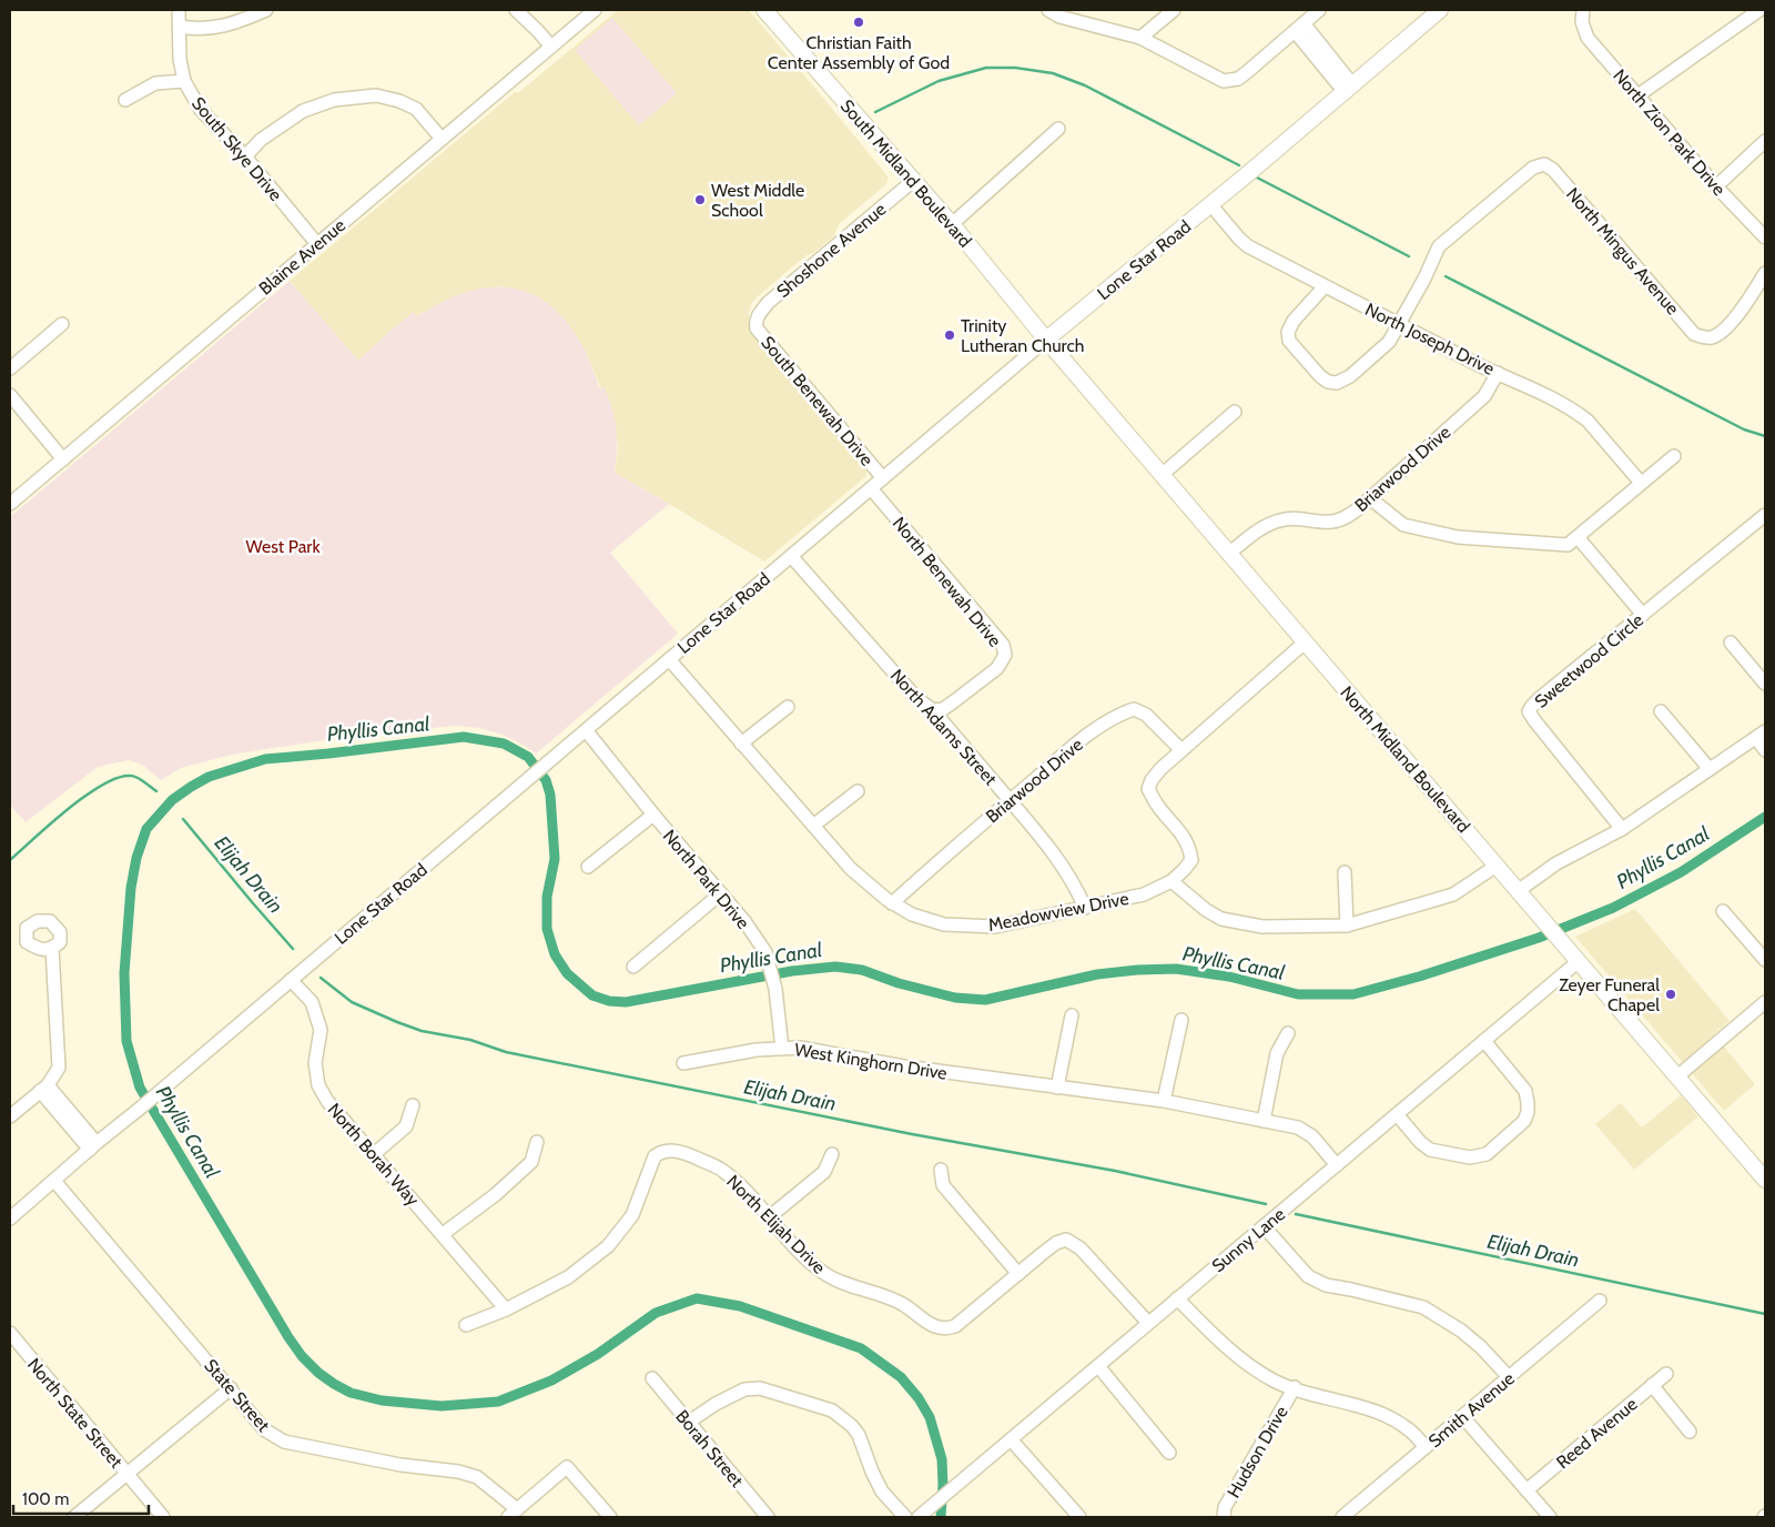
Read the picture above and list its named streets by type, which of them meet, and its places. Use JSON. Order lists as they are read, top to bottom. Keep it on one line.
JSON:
{"streets":{"main road":["South Midland Boulevard","Lone Star Road","North Midland Boulevard"],"street":["North Zion Park Drive","South Skye Drive","Shoshone Avenue","North Mingus Avenue","Blaine Avenue","North Joseph Drive","South Benewah Drive","Briarwood Drive","North Benewah Drive","Sweetwood Circle","North Adams Street","North Park Drive","Meadowview Drive","West Kinghorn Drive","North Borah Way","North Elijah Drive","Sunny Lane","State Street","Smith Avenue","North State Street","Reed Avenue","Borah Street","Hudson Drive"]},"crossings":[["South Skye Drive","Blaine Avenue"],["South Midland Boulevard","Shoshone Avenue"],["South Midland Boulevard","Lone Star Road"],["South Midland Boulevard","North Midland Boulevard"],["Shoshone Avenue","South Benewah Drive"],["North Mingus Avenue","North Joseph Drive"],["Lone Star Road","North Joseph Drive"],["Lone Star Road","South Benewah Drive"],["Lone Star Road","North Benewah Drive"],["Lone Star Road","North Adams Street"],["Lone Star Road","North Midland Boulevard"],["Lone Star Road","North Park Drive"],["Lone Star Road","Meadowview Drive"],["Lone Star Road","North Borah Way"],["Lone Star Road","State Street"],["North Joseph Drive","Briarwood Drive"],["Briarwood Drive","North Adams Street"],["Briarwood Drive","North Midland Boulevard"],["Briarwood Drive","Meadowview Drive"],["North Benewah Drive","North Adams Street"],["North Adams Street","Meadowview Drive"],["North Midland Boulevard","Sunny Lane"],["North Park Drive","West Kinghorn Drive"],["West Kinghorn Drive","Sunny Lane"],["North Borah Way","North Elijah Drive"],["North Elijah Drive","Sunny Lane"]],"water":["Phyllis Canal","Elijah Drain"],"parks":["West Park"],"places":["Christian Faith Center Assembly of God","West Middle School","Trinity Lutheran Church","Zeyer Funeral Chapel"],"scale_bar":"100 m"}
